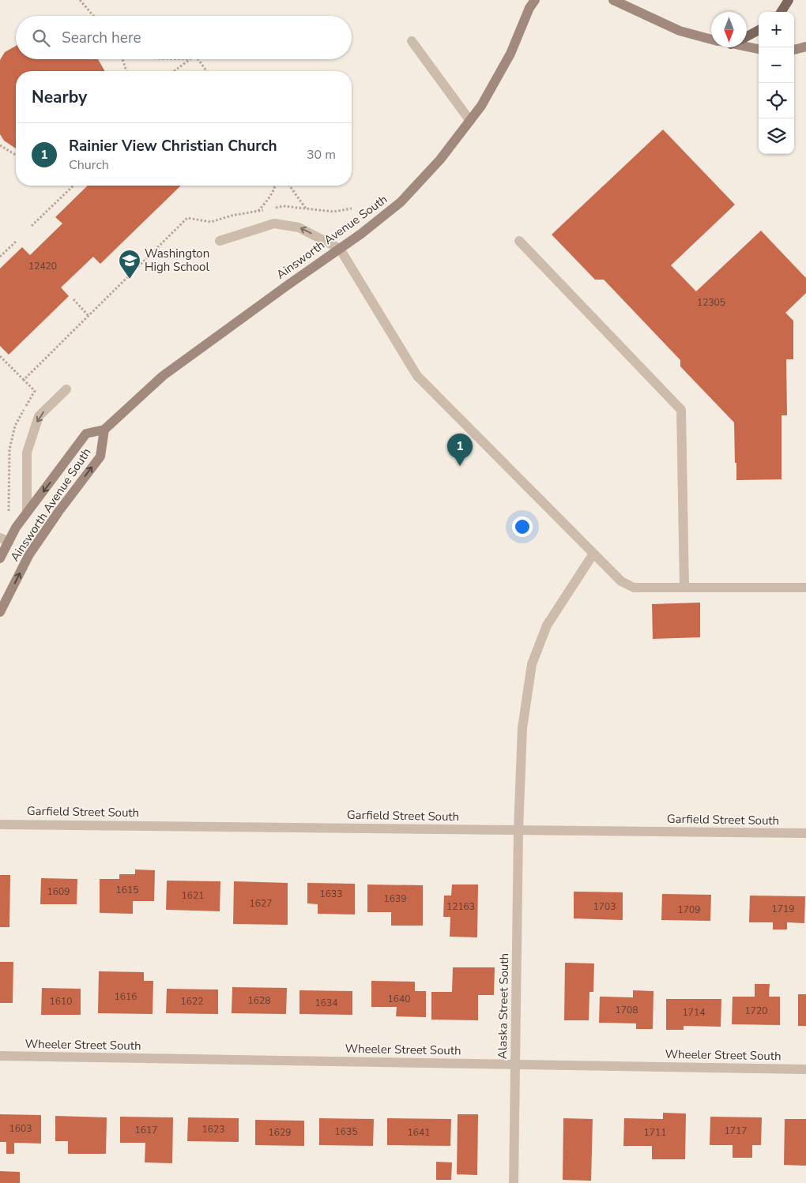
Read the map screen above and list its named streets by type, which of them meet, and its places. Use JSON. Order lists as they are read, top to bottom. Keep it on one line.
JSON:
{"streets":{"street":["Ainsworth Avenue South","Garfield Street South","Alaska Street South","Wheeler Street South"]},"crossings":[["Garfield Street South","Alaska Street South"],["Alaska Street South","Wheeler Street South"]],"places":{"school or university":["Washington High School"]},"house_numbers":["12420","12305","1615","1609","1633","1621","1639","1627","12163","1703","1719","1709","1616","1640","1628","1610","1622","1634","1708","1720","1714","1603","1623","1617","1717","1635","1629","1641","1711"],"north":"bottom","page":{"map_buttons":["+","−"],"search":"Search here","heading":"Nearby","list":[{"mark":"1","name":"Rainier View Christian Church","note":"Church","value":"30 m"}],"pins":"1"}}
